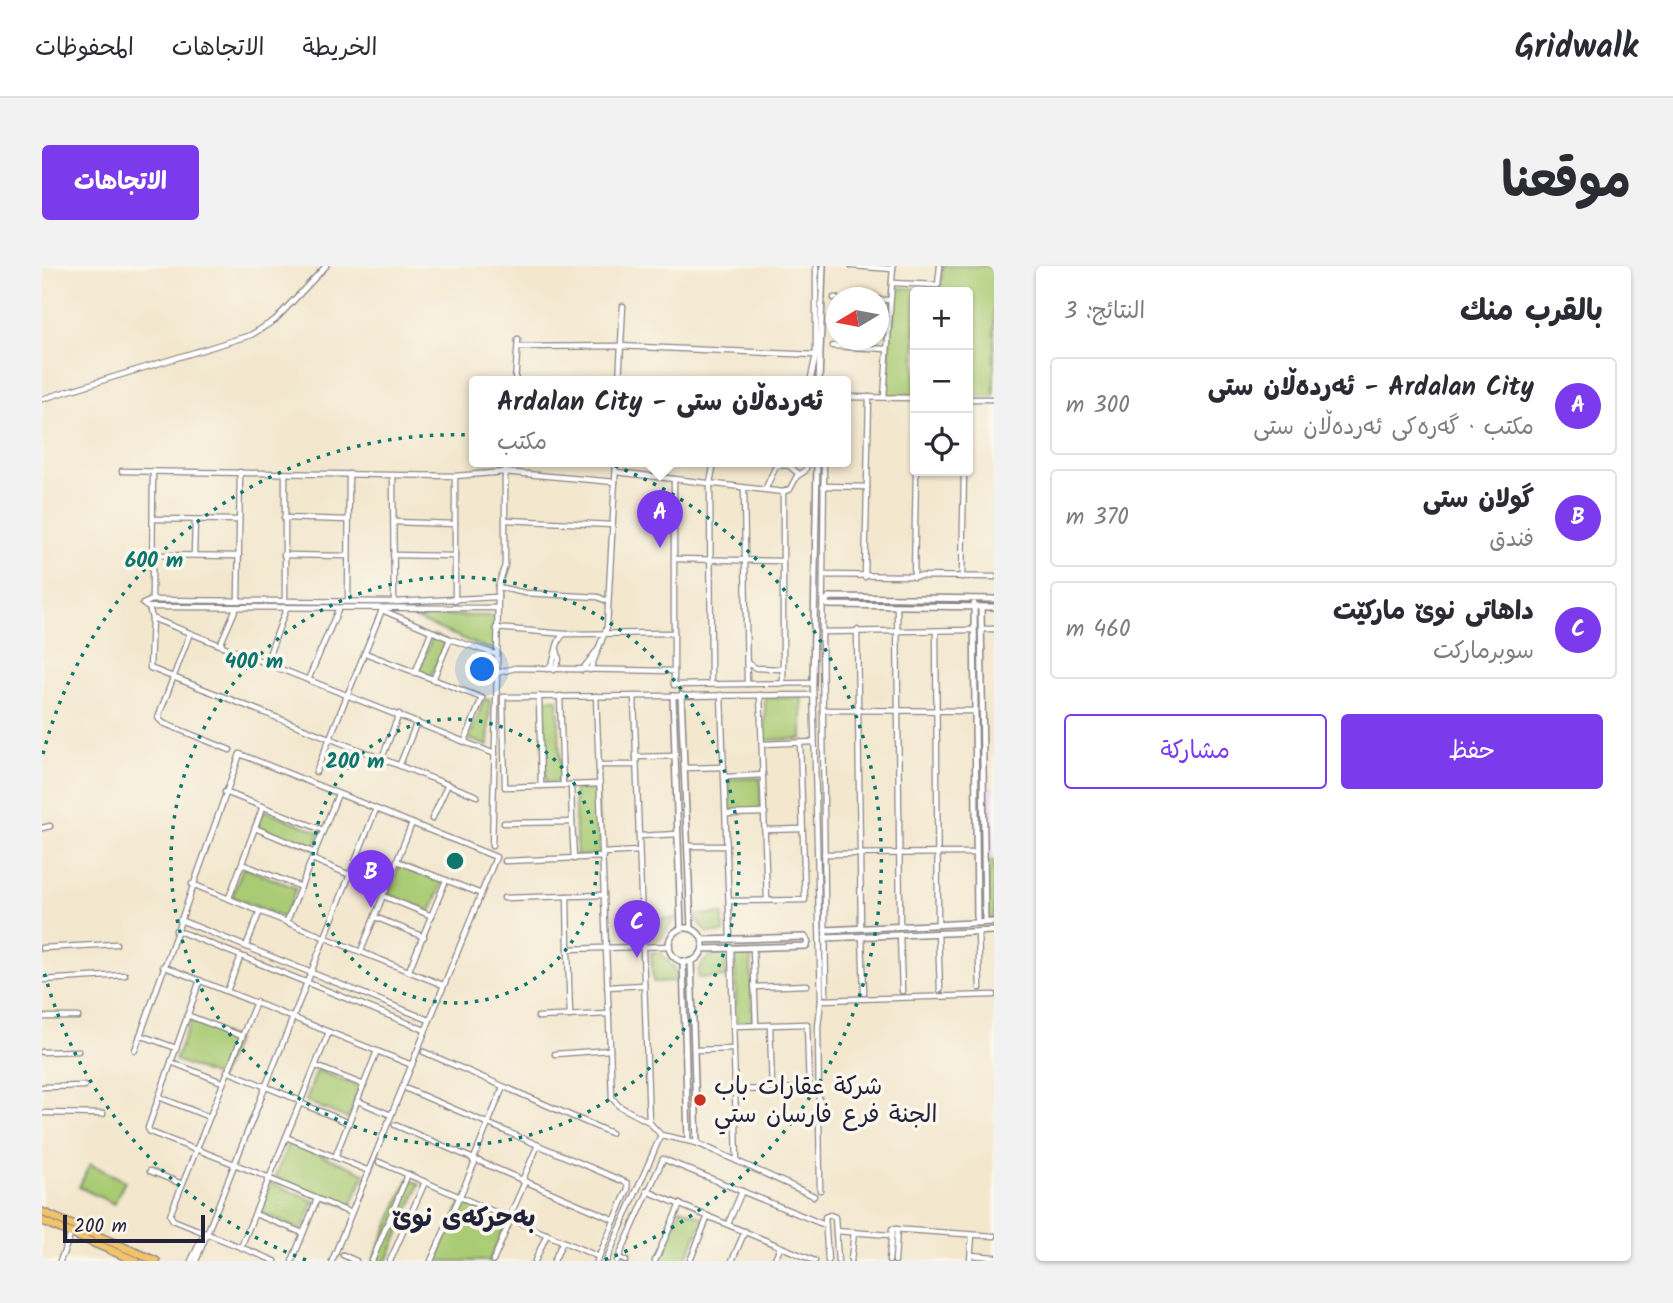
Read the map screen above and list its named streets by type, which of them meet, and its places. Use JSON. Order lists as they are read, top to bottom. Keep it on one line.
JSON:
{"districts":["بەحرکەی نوێ"],"places":["شرکة عقارات باب الجنة فرع فارسان ستي"],"scale_bar":"200 m","north":"left","page":{"header":"Gridwalk","nav":["الخريطة","الاتجاهات","المحفوظات"],"title":"موقعنا","buttons":["الاتجاهات",["حفظ","مشاركة"]],"heading":["بالقرب منك","النتائج: 3"],"map_buttons":["+","−"],"list":[{"mark":"A","name":"Ardalan City - ئەردەڵان ستی","note":"مكتب · گەرەکی ئەردەڵان ستی","value":"300 m"},{"mark":"B","name":"گولان ستی","note":"فندق","value":"370 m"},{"mark":"C","name":"داهاتی نوێ مارکێت","note":"سوبرماركت","value":"460 m"}],"popup":["Ardalan City - ئەردەڵان ستی","مكتب"],"pins":["A","B","C"],"scale":"200 m"},"rings":["600 m","400 m","200 m"]}
